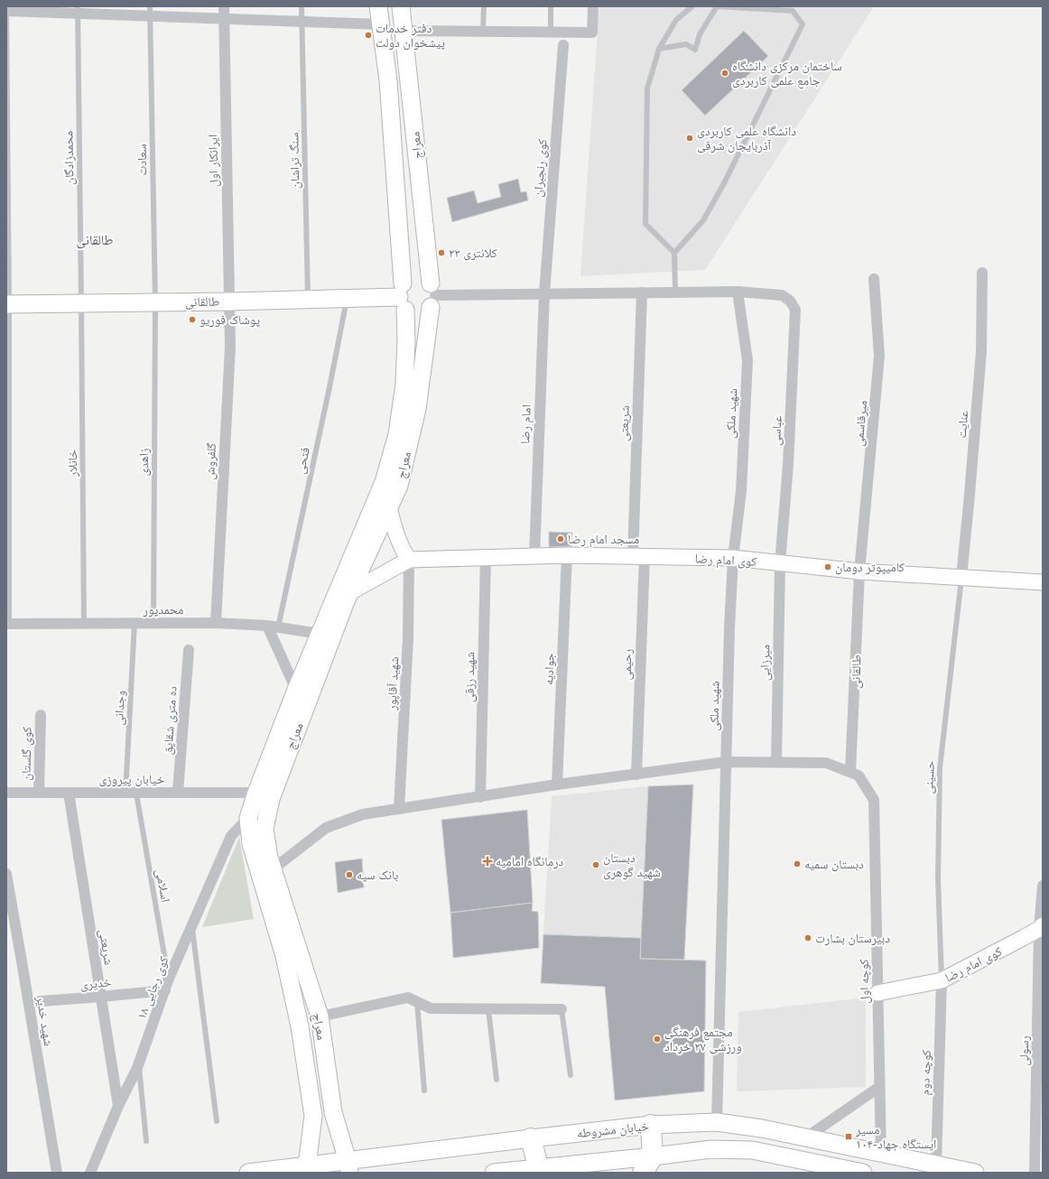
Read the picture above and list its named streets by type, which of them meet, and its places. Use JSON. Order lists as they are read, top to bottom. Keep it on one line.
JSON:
{"streets":{"main road":["معراج","طالقانی","خیابان مشروطه"],"street":["ایرانکار اول","کوی رنجبران","شهید ملکی","شریعتی","میرقاسمی","امام رضا","عنایت","عباسی","گلفروش","کوی امام رضا","محمدپور","میرزایی","رحیمی","جوادیه","شهید رزقی","شهید آقاپور","ده متری شقایق","کوی گلستان","خیابان پیروزی","کوچه اول","خدیری","کوی رجایی ۱۸","شهید خدیر","رسولی","کوچه دوم"],"lane":["محمدزادگان","سعادت","سنگ تراشان","فتحی","زاهدی","خانلار","وجدانی","حسینی","اسلامی"]},"crossings":[["معراج","طالقانی"],["معراج","محمدپور"],["معراج","خیابان پیروزی"],["معراج","کوچه اول"],["معراج","کوی رجایی ۱۸"],["معراج","خیابان مشروطه"],["محمدزادگان","طالقانی"],["محمدزادگان","خانلار"],["سعادت","طالقانی"],["سعادت","زاهدی"],["ایرانکار اول","طالقانی"],["ایرانکار اول","گلفروش"],["سنگ تراشان","طالقانی"],["کوی رنجبران","امام رضا"],["طالقانی","میرقاسمی"],["طالقانی","فتحی"],["طالقانی","گلفروش"],["طالقانی","زاهدی"],["طالقانی","خانلار"],["طالقانی","کوی امام رضا"],["طالقانی","کوچه اول"],["شهید ملکی","عباسی"],["شهید ملکی","کوی امام رضا"],["شهید ملکی","کوچه اول"],["شهید ملکی","خیابان مشروطه"],["شریعتی","کوی امام رضا"],["شریعتی","رحیمی"],["شریعتی","خیابان پیروزی"],["شریعتی","خدیری"],["شریعتی","کوی رجایی ۱۸"],["میرقاسمی","کوی امام رضا"],["امام رضا","کوی امام رضا"],["عنایت","کوی امام رضا"],["عنایت","حسینی"],["عباسی","کوی امام رضا"],["عباسی","میرزایی"],["فتحی","محمدپور"],["گلفروش","محمدپور"],["زاهدی","محمدپور"],["خانلار","محمدپور"],["کوی امام رضا","میرزایی"],["کوی امام رضا","رحیمی"],["کوی امام رضا","جوادیه"],["کوی امام رضا","شهید رزقی"],["کوی امام رضا","شهید آقاپور"],["کوی امام رضا","حسینی"],["کوی امام رضا","کوچه اول"],["کوی امام رضا","رسولی"],["کوی امام رضا","کوچه دوم"],["محمدپور","وجدانی"],["میرزایی","کوچه اول"],["رحیمی","کوچه اول"],["جوادیه","کوچه اول"],["شهید رزقی","کوچه اول"],["شهید آقاپور","کوچه اول"],["وجدانی","خیابان پیروزی"],["وجدانی","اسلامی"],["ده متری شقایق","خیابان پیروزی"],["کوی گلستان","خیابان پیروزی"],["حسینی","کوچه دوم"],["خیابان پیروزی","اسلامی"],["اسلامی","خدیری"],["اسلامی","کوی رجایی ۱۸"],["کوچه اول","خیابان مشروطه"],["خدیری","کوی رجایی ۱۸"],["خدیری","شهید خدیر"],["کوچه دوم","خیابان مشروطه"]],"districts":["طالقانی"],"places":{"other":["دفتر خدمات پیشخوان دولت","ساختمان مرکزی دانشگاه جامع علمی کاربردی","دانشگاه علمی کاربردی آذربایجان شرقی","کلانتری ٢٢","پوشاک فوریو","مسجد امام رضا","کامیپوتر دومان","دبستان سمیه","دبستان شهید گوهری","بانک سپه","دبیرستان بشارت","مجتمع فرهنگی ورزشی ۲۷ خرداد"],"health":["درمانگاه امامیه"],"transit":["مسیر ۱۰۴-ایستگاه جهاد"]}}
